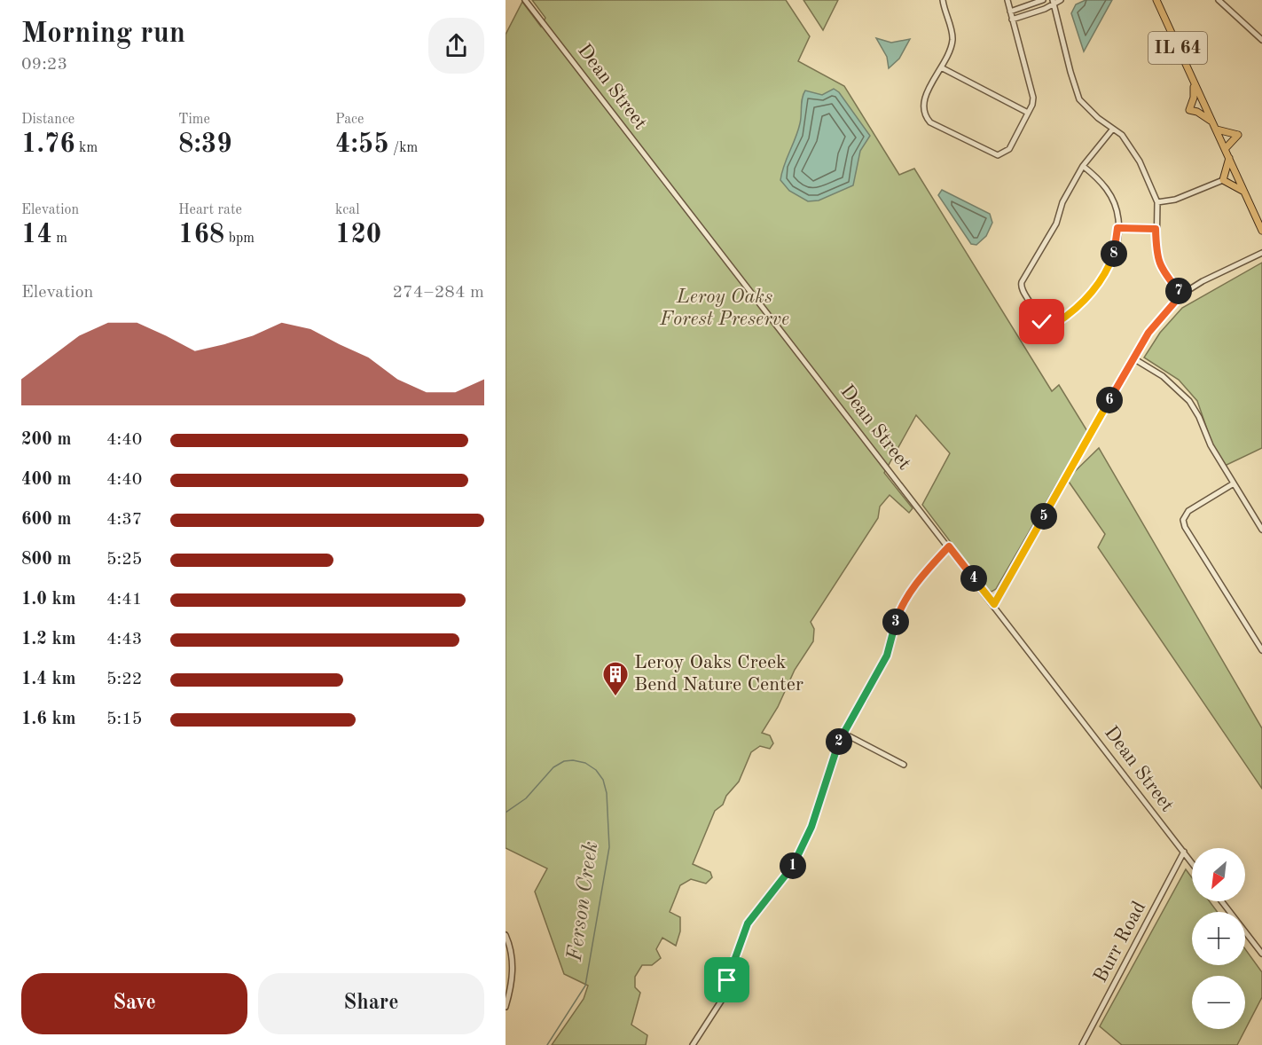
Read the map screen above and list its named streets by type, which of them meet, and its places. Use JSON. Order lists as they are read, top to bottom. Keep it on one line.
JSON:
{"streets":{"main road":["IL 64"],"street":["Dean Street","Burr Road"]},"crossings":[["Dean Street","Burr Road"]],"water":["Ferson Creek"],"parks":["Leroy Oaks Forest Preserve"],"places":{"building":["Leroy Oaks Creek Bend Nature Center"]},"north":"bottom left","page":{"heading":["Morning run","09:23"],"stats":[["Distance","1.76 km"],["Time","8:39"],["Pace","4:55 /km"],["Elevation","14 m"],["Heart rate","168 bpm"],["kcal","120"]],"pins":["8","7","6","5","4","3","2","1"],"chart":["Elevation","274–284 m"],"list":[{"name":"200 m","note":"4:40"},{"name":"400 m","note":"4:40"},{"name":"600 m","note":"4:37"},{"name":"800 m","note":"5:25"},{"name":"1.0 km","note":"4:41"},{"name":"1.2 km","note":"4:43"},{"name":"1.4 km","note":"5:22"},{"name":"1.6 km","note":"5:15"}],"map_buttons":["+","−"],"buttons":["Save","Share"]}}
